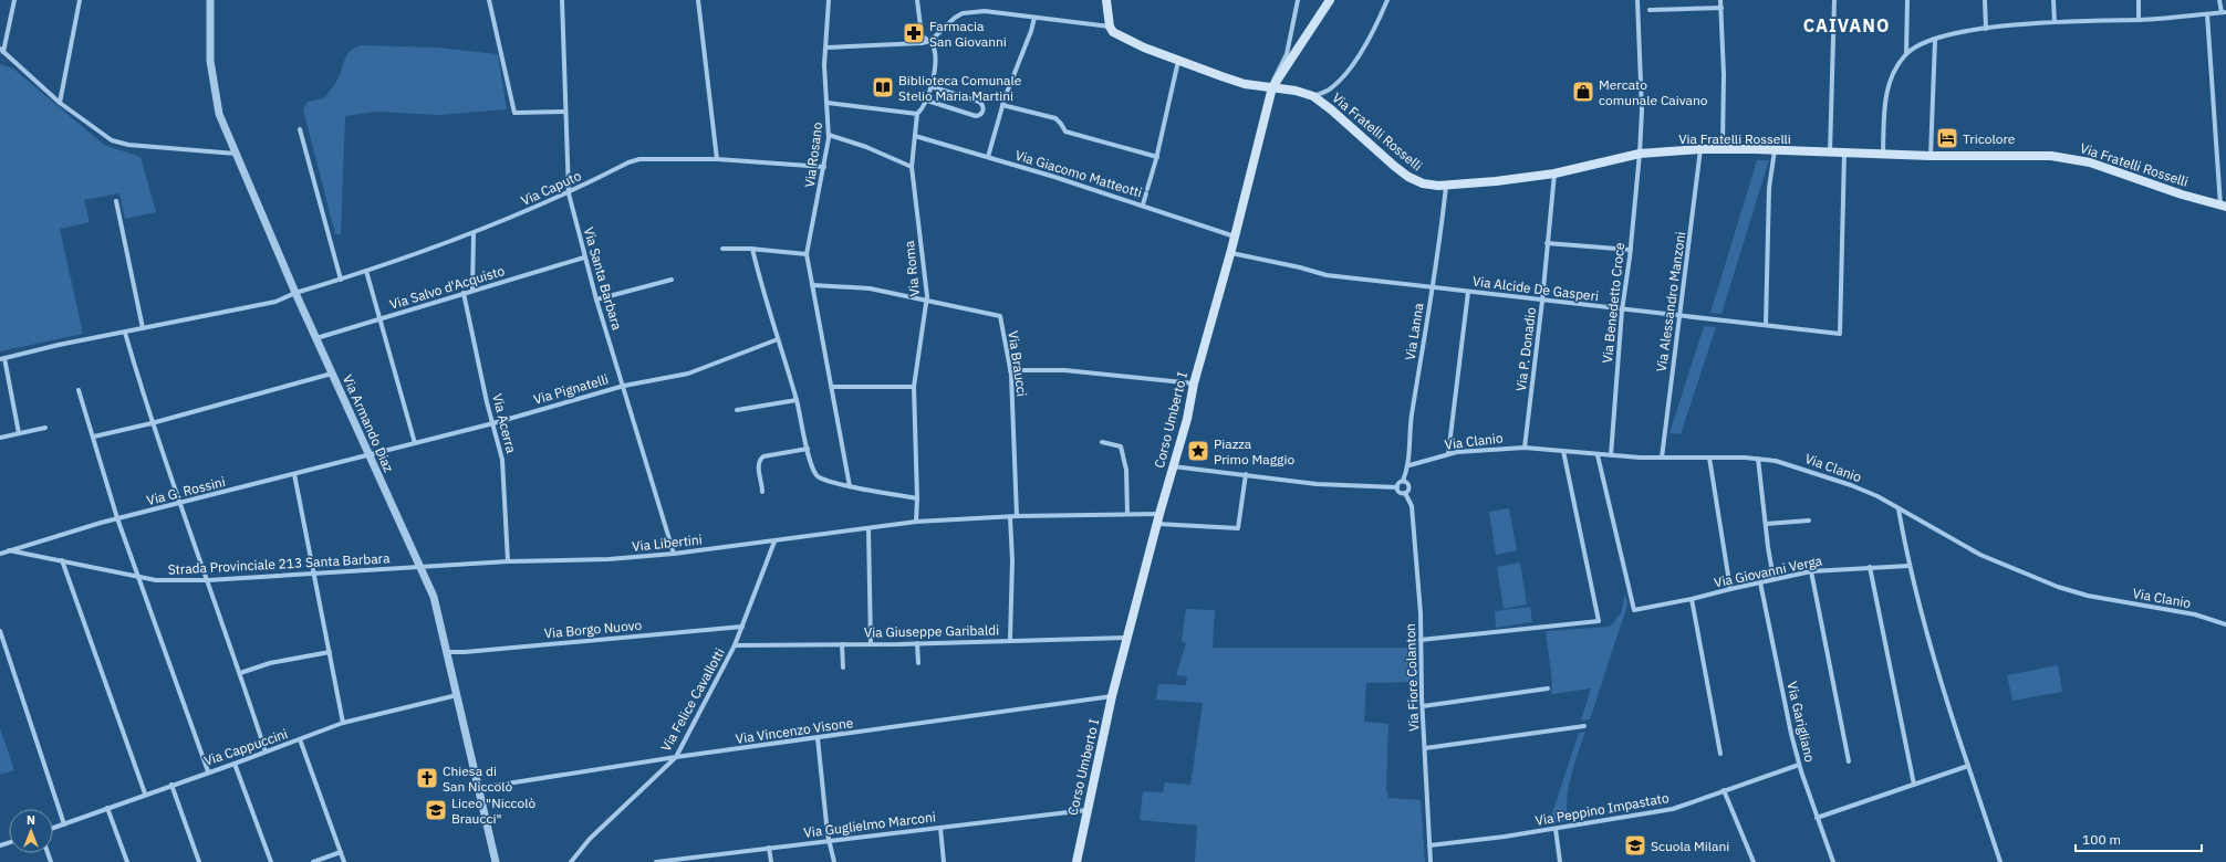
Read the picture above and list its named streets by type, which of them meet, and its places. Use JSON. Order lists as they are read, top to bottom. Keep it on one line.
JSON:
{"streets":{"main road":["Via Fratelli Rosselli","Corso Umberto I"],"street":["Via Rosano","Via Giacomo Matteotti","Via Caputo","Via Roma","Via Santa Barbara","Via Salvo d'Acquisto","Via Alcide De Gasperi","Via Alessandro Manzoni","Via Benedetto Croce","Via Lanna","Via P. Donadio","Via Braucci","Via Pignatelli","Via Armando Diaz","Via Acerra","Via Clanio","Via G. Rossini","Via Libertini","Strada Provinciale 213 Santa Barbara","Via Giovanni Verga","Via Borgo Nuovo","Via Giuseppe Garibaldi","Via Fiore Colanton","Via Felice Cavallotti","Via Garigliano","Via Vincenzo Visone","Via Cappuccini","Via Peppino Impastato","Via Guglielmo Marconi"]},"crossings":[["Via Fratelli Rosselli","Via Alcide De Gasperi"],["Via Fratelli Rosselli","Via Alessandro Manzoni"],["Via Fratelli Rosselli","Via Benedetto Croce"],["Via Fratelli Rosselli","Via Lanna"],["Via Fratelli Rosselli","Via P. Donadio"],["Via Fratelli Rosselli","Corso Umberto I"],["Via Rosano","Via Caputo"],["Via Giacomo Matteotti","Via Roma"],["Via Giacomo Matteotti","Corso Umberto I"],["Via Caputo","Via Santa Barbara"],["Via Caputo","Via Armando Diaz"],["Via Roma","Via Braucci"],["Via Roma","Via Libertini"],["Via Santa Barbara","Via Salvo d'Acquisto"],["Via Santa Barbara","Via Pignatelli"],["Via Santa Barbara","Via Libertini"],["Via Salvo d'Acquisto","Via Armando Diaz"],["Via Salvo d'Acquisto","Via Acerra"],["Via Alcide De Gasperi","Via Alessandro Manzoni"],["Via Alcide De Gasperi","Via Benedetto Croce"],["Via Alcide De Gasperi","Via Lanna"],["Via Alcide De Gasperi","Via P. Donadio"],["Via Alcide De Gasperi","Corso Umberto I"],["Via Alessandro Manzoni","Via Clanio"],["Via Benedetto Croce","Via Clanio"],["Via Lanna","Via Clanio"],["Via Lanna","Via Fiore Colanton"],["Via P. Donadio","Via Clanio"],["Via Braucci","Via Libertini"],["Via Pignatelli","Via Armando Diaz"],["Via Pignatelli","Via Acerra"],["Via Pignatelli","Via G. Rossini"],["Corso Umberto I","Via Libertini"],["Corso Umberto I","Via Giuseppe Garibaldi"],["Corso Umberto I","Via Vincenzo Visone"],["Corso Umberto I","Via Guglielmo Marconi"],["Via Armando Diaz","Via G. Rossini"],["Via Armando Diaz","Via Libertini"],["Via Armando Diaz","Strada Provinciale 213 Santa Barbara"],["Via Armando Diaz","Via Borgo Nuovo"],["Via Armando Diaz","Via Vincenzo Visone"],["Via Armando Diaz","Via Cappuccini"],["Via Acerra","Via Libertini"],["Via Clanio","Via Giovanni Verga"],["Via G. Rossini","Strada Provinciale 213 Santa Barbara"],["Via Libertini","Strada Provinciale 213 Santa Barbara"],["Via Libertini","Via Felice Cavallotti"],["Via Giovanni Verga","Via Garigliano"],["Via Borgo Nuovo","Via Felice Cavallotti"],["Via Giuseppe Garibaldi","Via Felice Cavallotti"],["Via Fiore Colanton","Via Peppino Impastato"],["Via Felice Cavallotti","Via Vincenzo Visone"],["Via Garigliano","Via Peppino Impastato"]],"districts":["CAIVANO"],"places":{"pharmacy":["Farmacia San Giovanni"],"library":["Biblioteca Comunale Stelio Maria Martini"],"shop":["Mercato comunale Caivano"],"hotel":["Tricolore"],"place":["Piazza Primo Maggio"],"church":["Chiesa di San Niccolò"],"school or university":["Liceo \"Niccolò Braucci\"","Scuola Milani"]},"scale_bar":"100 m","north":"top"}
